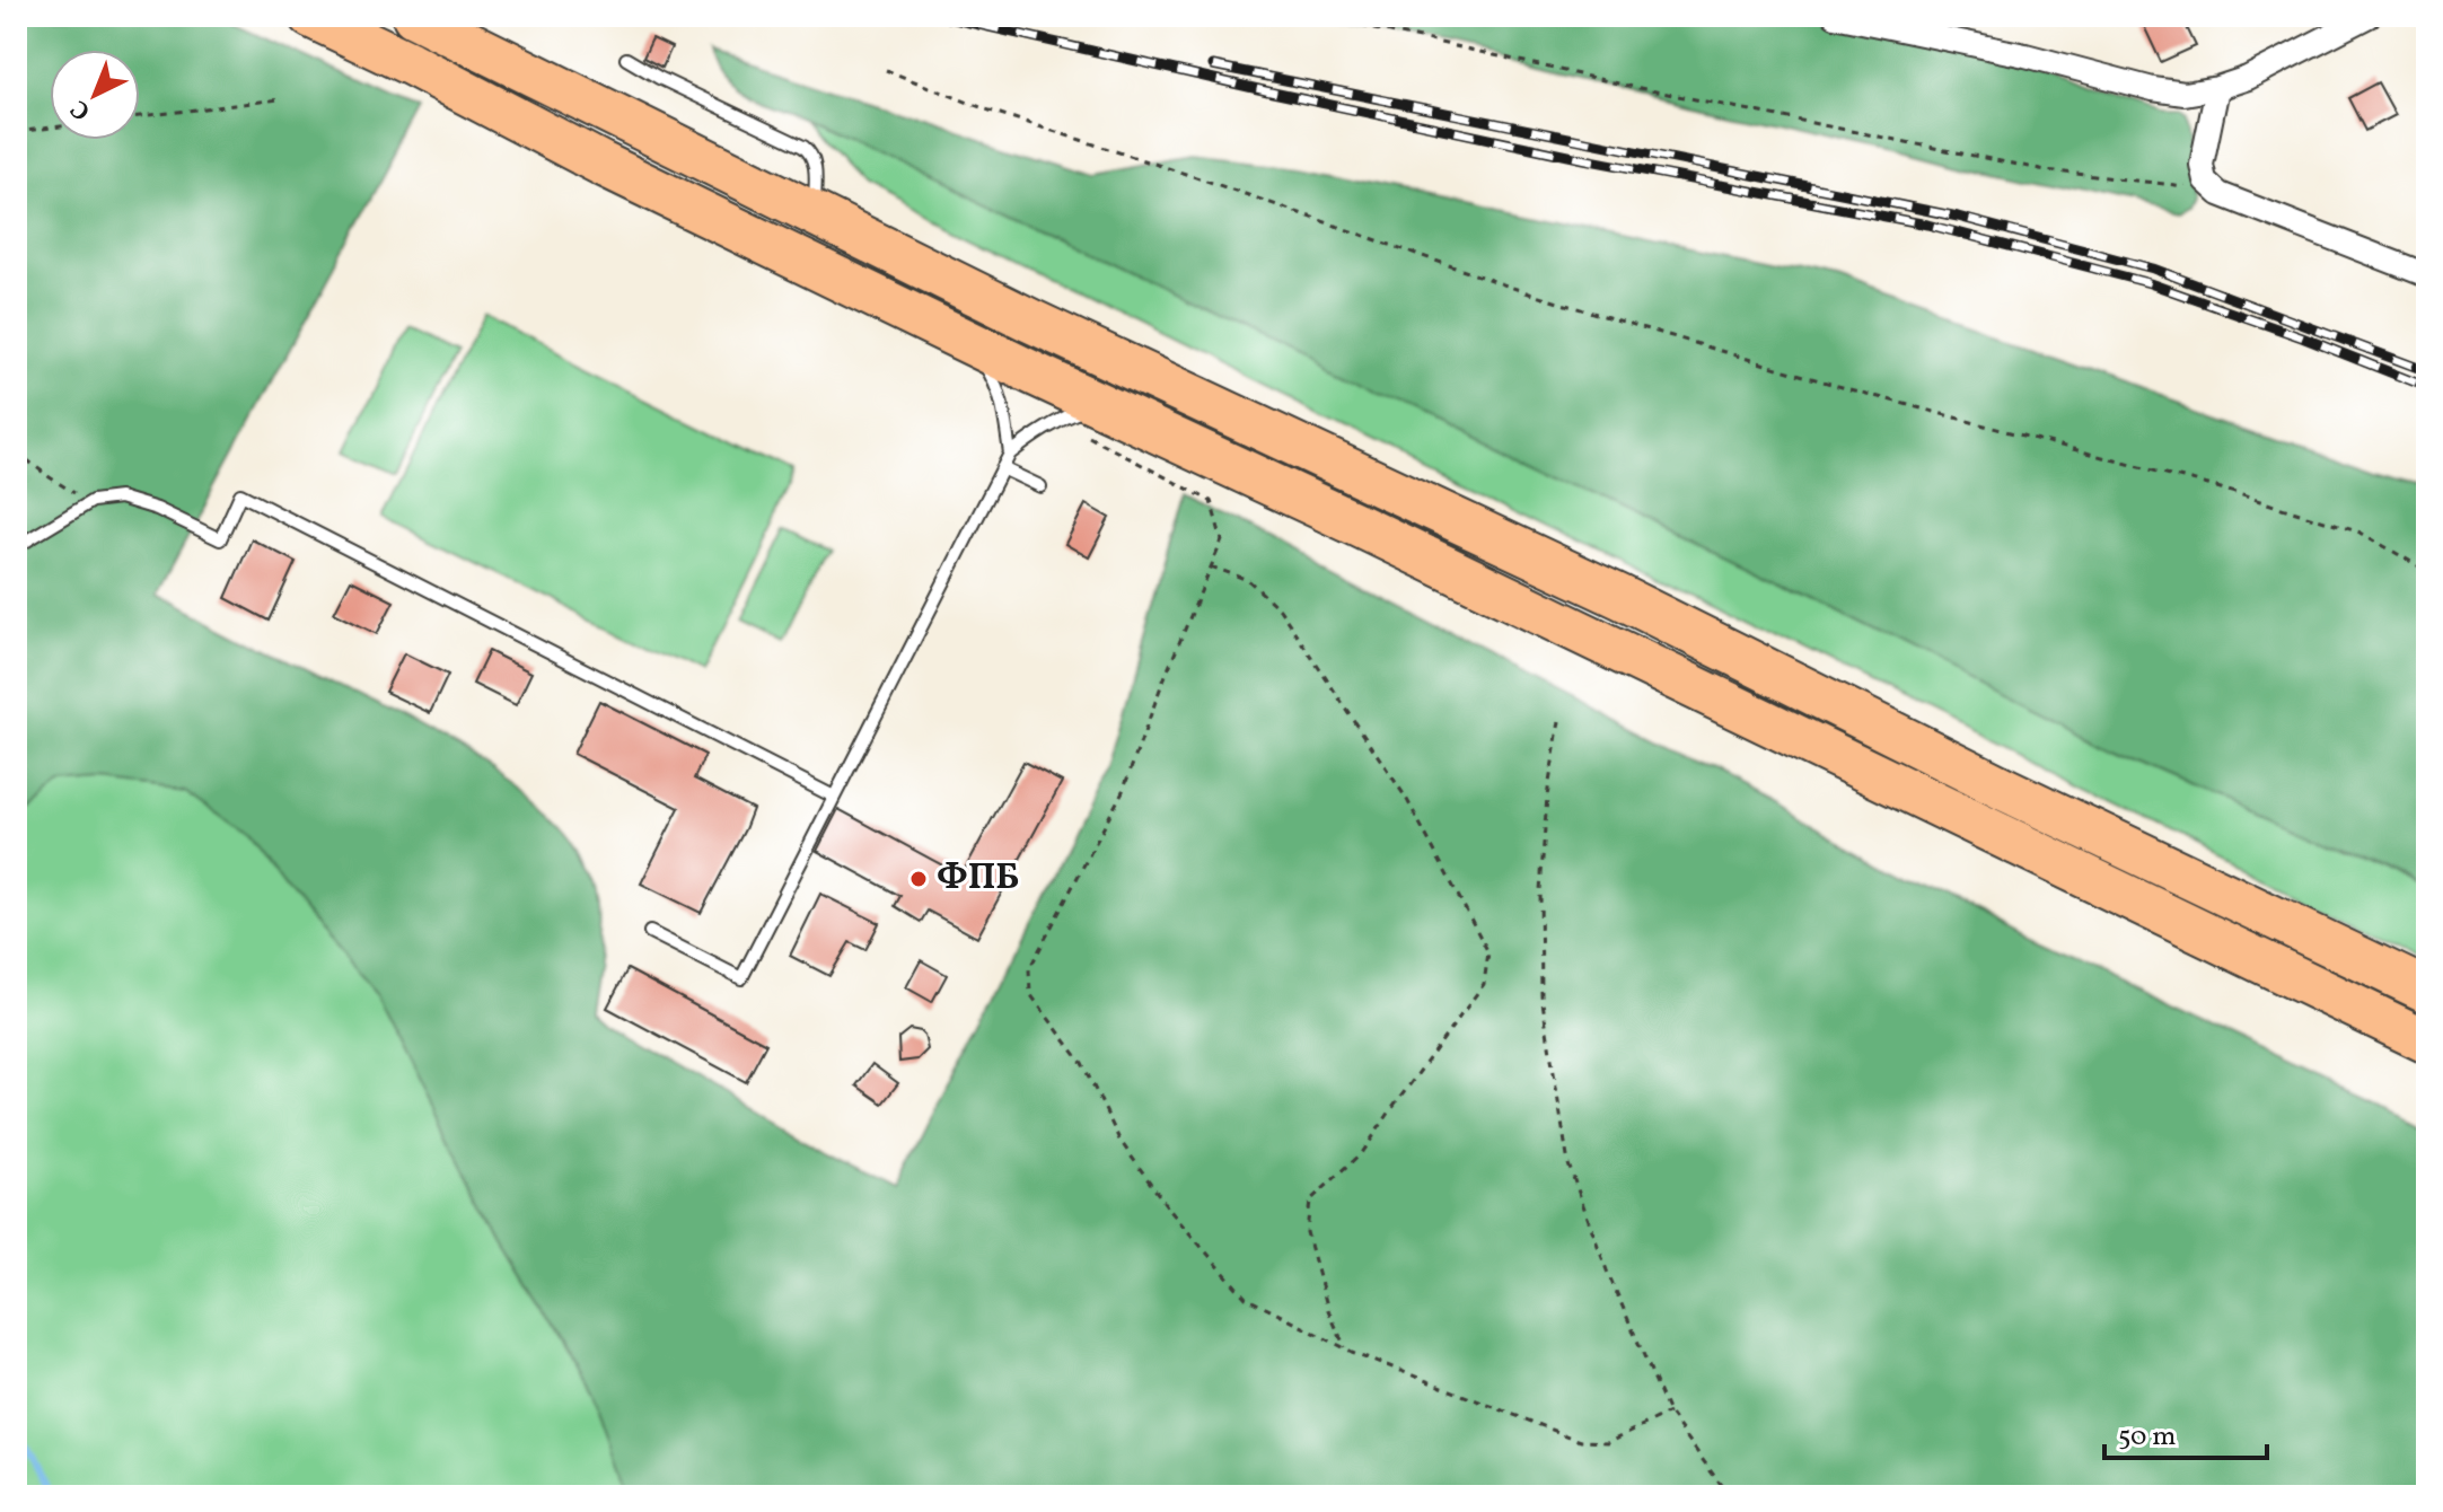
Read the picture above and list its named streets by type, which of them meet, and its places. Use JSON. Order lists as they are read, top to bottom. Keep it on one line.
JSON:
{"places":["ФПБ"],"scale_bar":"50 m","north":"bottom left"}
